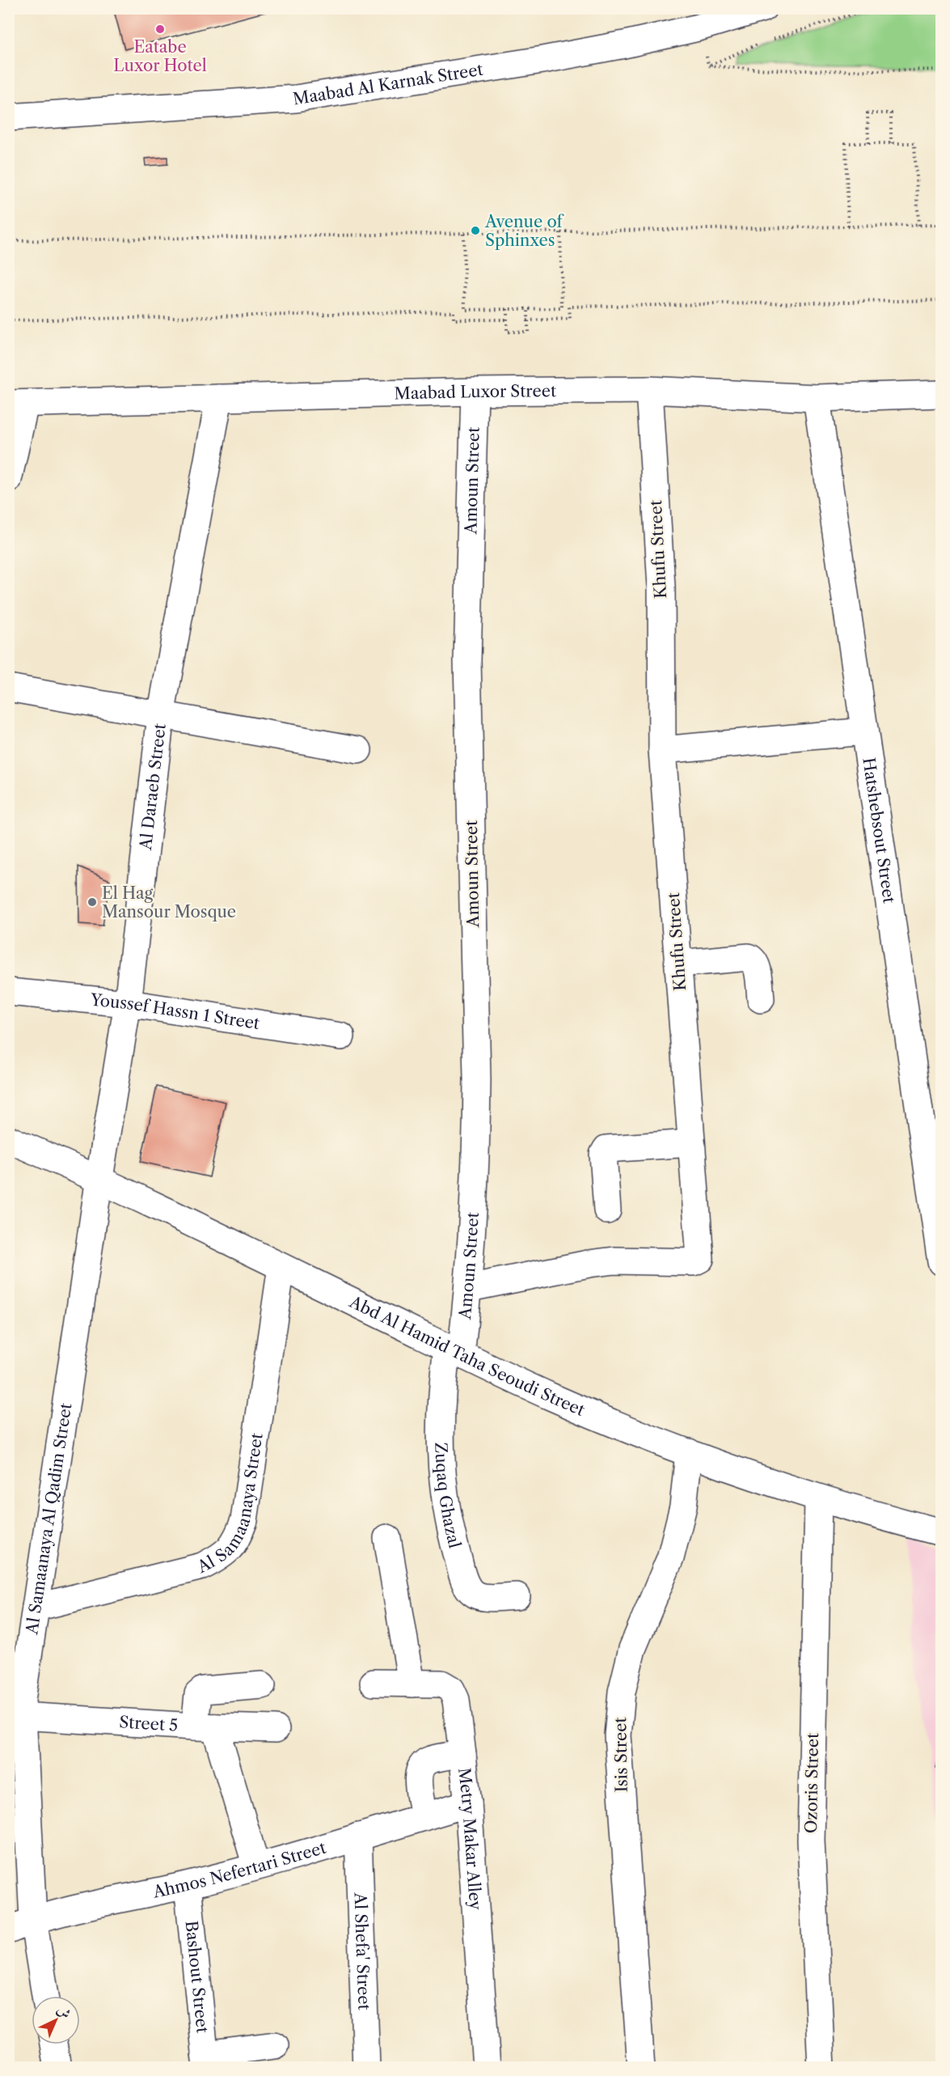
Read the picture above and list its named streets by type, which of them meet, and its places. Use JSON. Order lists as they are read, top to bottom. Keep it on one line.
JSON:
{"streets":{"street":["Maabad Al Karnak Street","Maabad Luxor Street","Amoun Street","Khufu Street","Al Daraeb Street","Hatshebsout Street","Youssef Hassn 1 Street","Abd Al Hamid Taha Seoudi Street","Zuqaq Ghazal","Al Samaanaya Street","Al Samaanaya Al Qadim Street","Street 5","Isis Street","Ozoris Street","Metry Makar Alley","Ahmos Nefertari Street","Al Shefa' Street","Bashout Street"]},"crossings":[["Maabad Luxor Street","Amoun Street"],["Maabad Luxor Street","Khufu Street"],["Maabad Luxor Street","Al Daraeb Street"],["Maabad Luxor Street","Hatshebsout Street"],["Amoun Street","Khufu Street"],["Amoun Street","Abd Al Hamid Taha Seoudi Street"],["Amoun Street","Zuqaq Ghazal"],["Al Daraeb Street","Youssef Hassn 1 Street"],["Al Daraeb Street","Abd Al Hamid Taha Seoudi Street"],["Al Daraeb Street","Al Samaanaya Al Qadim Street"],["Abd Al Hamid Taha Seoudi Street","Zuqaq Ghazal"],["Abd Al Hamid Taha Seoudi Street","Al Samaanaya Street"],["Abd Al Hamid Taha Seoudi Street","Al Samaanaya Al Qadim Street"],["Abd Al Hamid Taha Seoudi Street","Isis Street"],["Abd Al Hamid Taha Seoudi Street","Ozoris Street"],["Al Samaanaya Street","Al Samaanaya Al Qadim Street"],["Al Samaanaya Al Qadim Street","Street 5"],["Al Samaanaya Al Qadim Street","Ahmos Nefertari Street"],["Metry Makar Alley","Ahmos Nefertari Street"],["Ahmos Nefertari Street","Al Shefa' Street"],["Ahmos Nefertari Street","Bashout Street"]],"places":["Eatabe Luxor Hotel","Avenue of Sphinxes","El Hag Mansour Mosque"],"north":"top right"}
